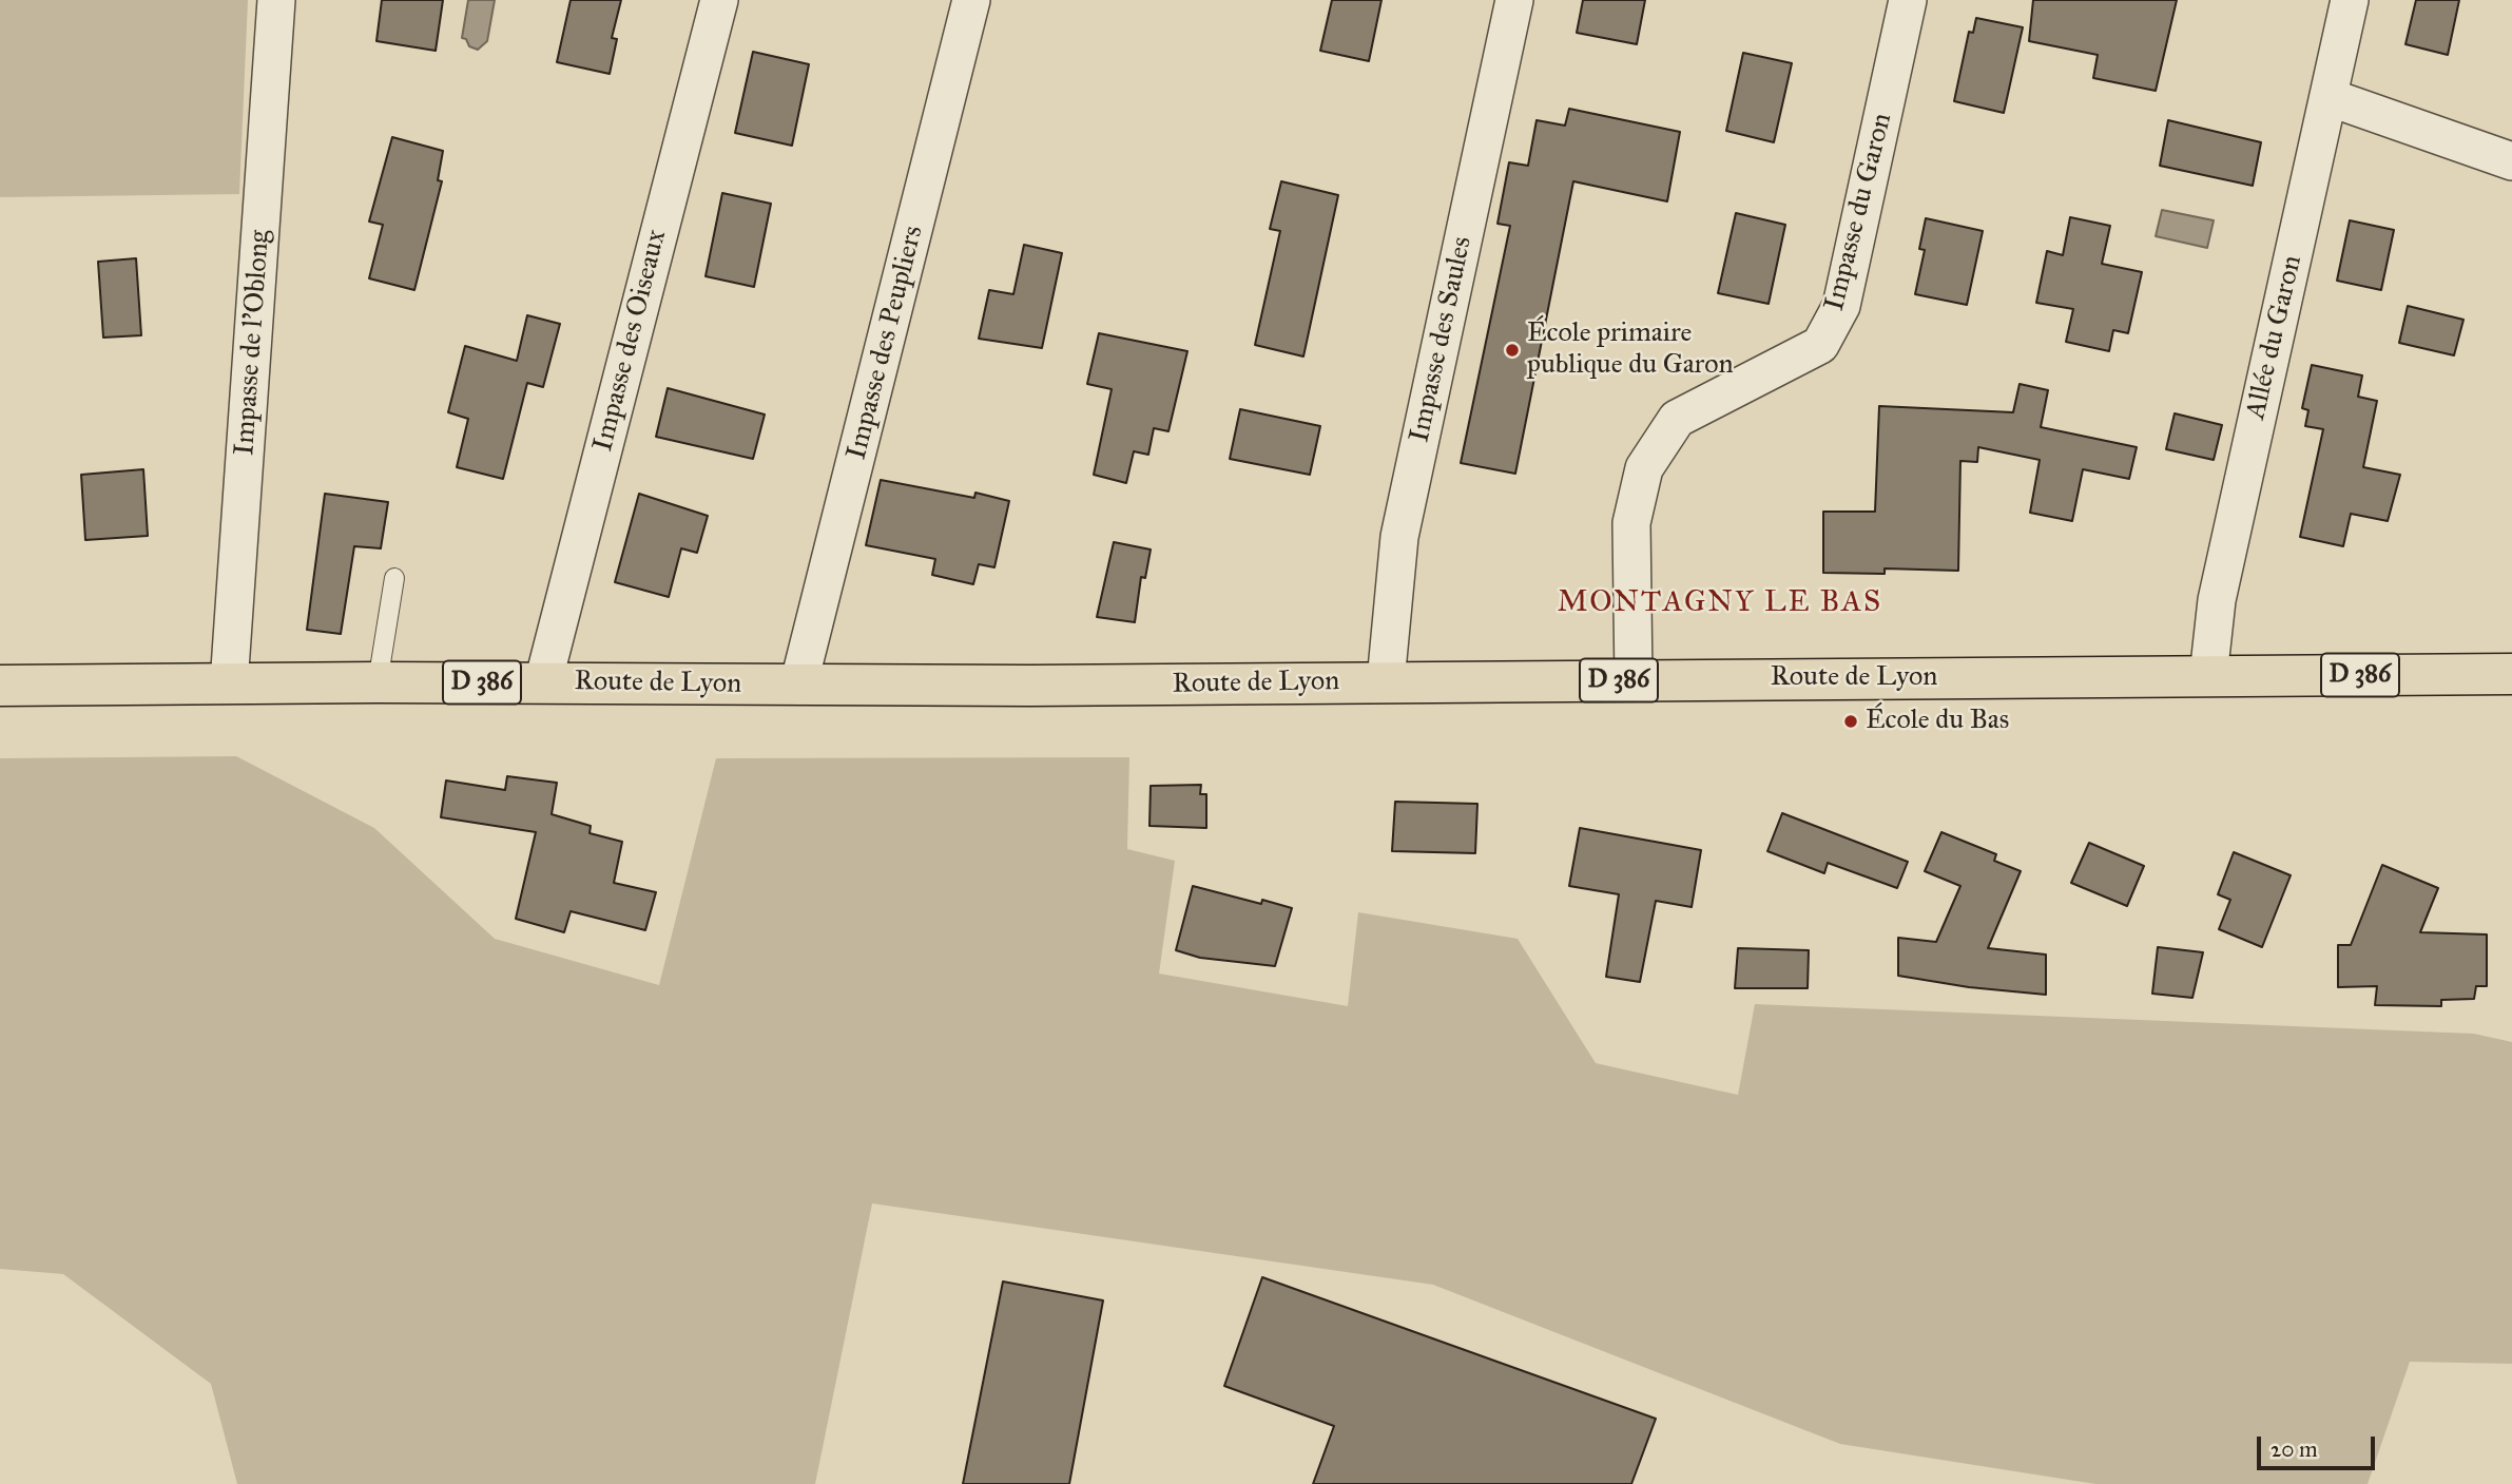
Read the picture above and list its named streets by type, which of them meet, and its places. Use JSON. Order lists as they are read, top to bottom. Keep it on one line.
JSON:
{"streets":{"main road":["D 386","Route de Lyon"],"street":["Impasse du Garon","Allée du Garon","Impasse des Saules","Impasse des Oiseaux","Impasse de l'Oblong","Impasse des Peupliers"]},"crossings":[["Impasse du Garon","Route de Lyon"],["Allée du Garon","Route de Lyon"],["Impasse des Saules","Route de Lyon"],["Impasse des Oiseaux","Route de Lyon"],["Impasse de l'Oblong","Route de Lyon"],["Impasse des Peupliers","Route de Lyon"]],"districts":["MONTAGNY LE BAS"],"places":["École primaire publique du Garon","École du Bas"],"scale_bar":"20 m"}
